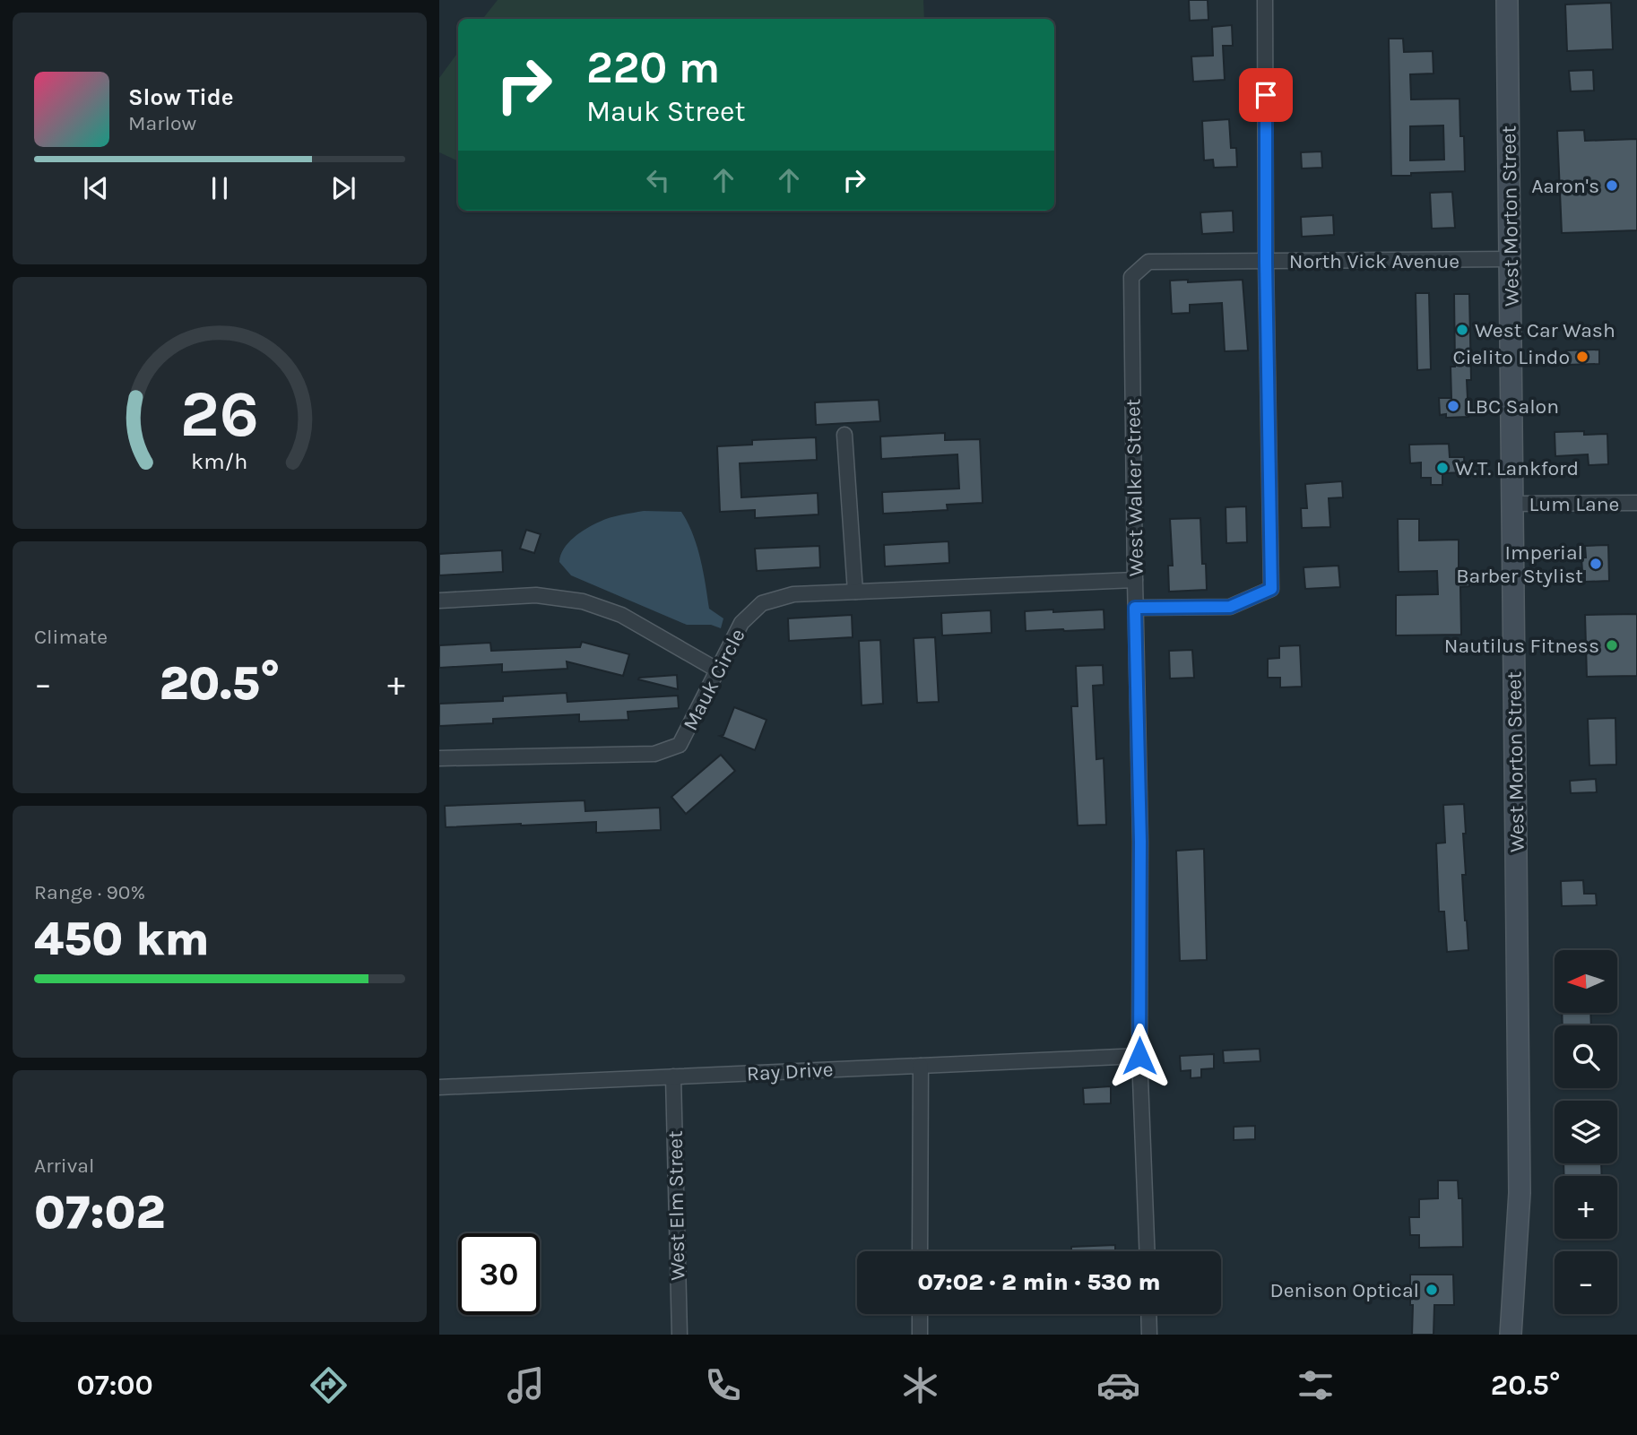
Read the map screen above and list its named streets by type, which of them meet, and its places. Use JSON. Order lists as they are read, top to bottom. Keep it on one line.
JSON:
{"streets":{"main road":["West Morton Street"],"street":["North Vick Avenue","West Walker Street","Lum Lane","Mauk Circle","Ray Drive","West Elm Street"]},"crossings":[["West Morton Street","North Vick Avenue"],["West Morton Street","Lum Lane"],["North Vick Avenue","West Walker Street"],["West Walker Street","Mauk Circle"],["West Walker Street","Ray Drive"],["Ray Drive","West Elm Street"]],"places":["Aaron's","West Car Wash","Cielito Lindo","LBC Salon","W.T. Lankford","Imperial Barber Stylist","Nautilus Fitness","Denison Optical"],"north":"left","page":{"turn":["220 m","Mauk Street"],"song":["Slow Tide","Marlow"],"tile":["Climate",["Range · 90%","450 km"],["Arrival","07:02"]],"heat":["−","20.5°","+"],"map_buttons":["+","−"],"limit":"30","trip":"07:02 · 2 min · 530 m","tabs":["07:00","20.5°"],"gauge":["26","km/h"]}}
